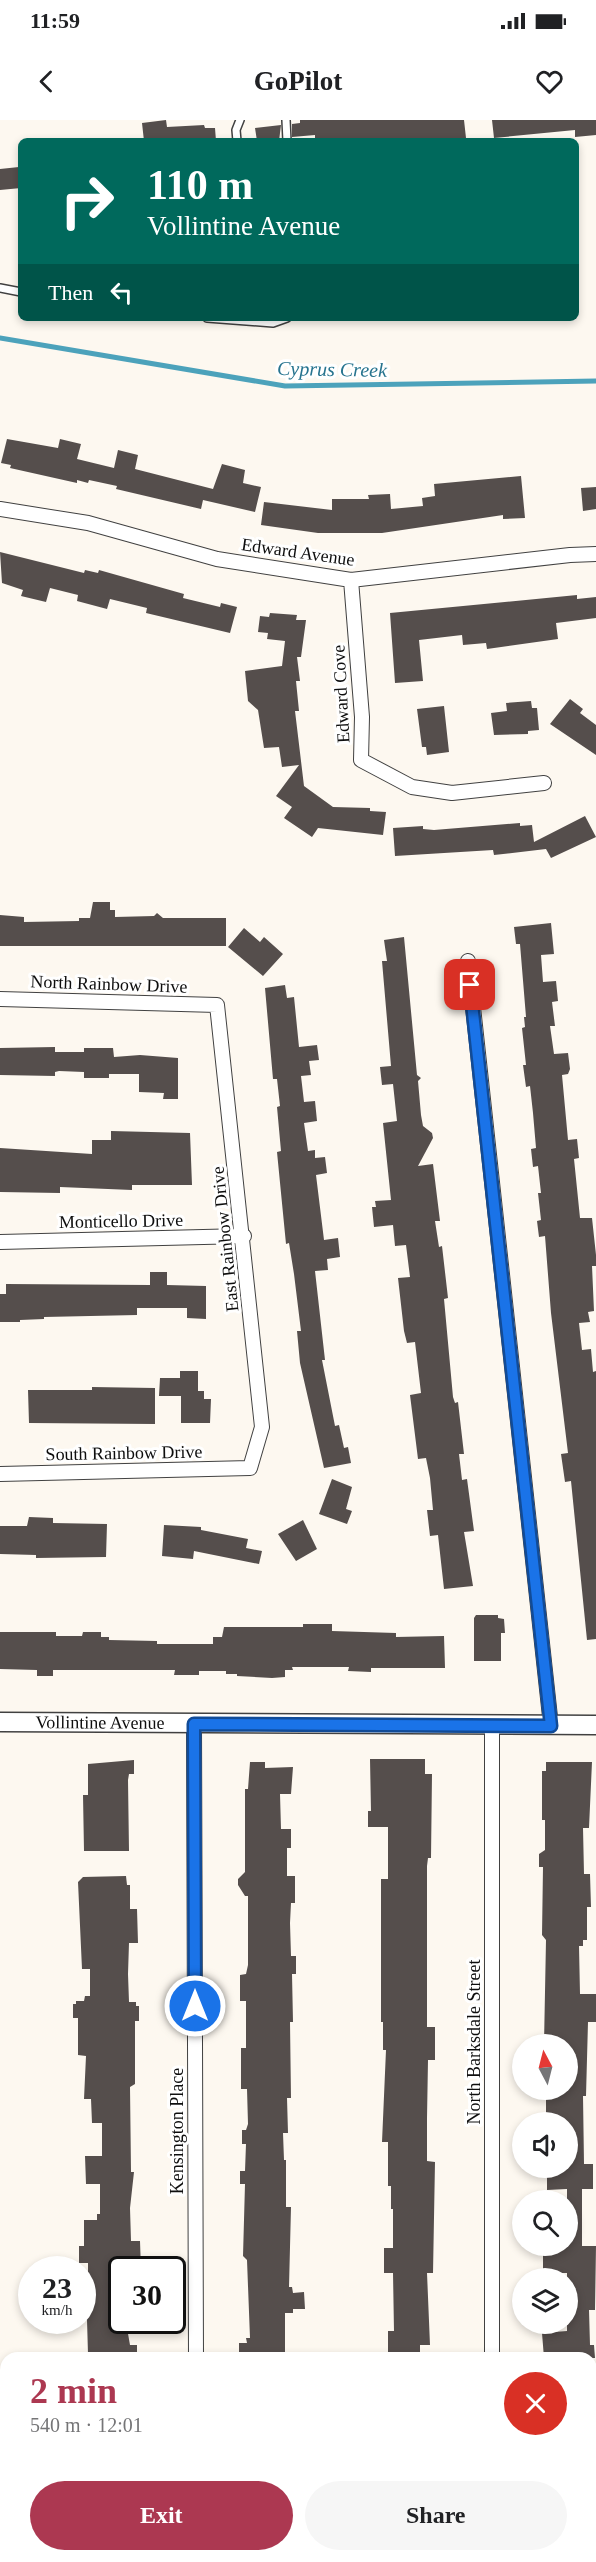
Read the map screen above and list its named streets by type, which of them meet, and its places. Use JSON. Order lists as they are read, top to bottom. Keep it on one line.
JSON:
{"streets":{"street":["Edward Avenue","Edward Cove","North Rainbow Drive","Monticello Drive","East Rainbow Drive","South Rainbow Drive","Vollintine Avenue","North Barksdale Street","Kensington Place"]},"crossings":[["Edward Avenue","Edward Cove"],["North Rainbow Drive","East Rainbow Drive"],["Monticello Drive","East Rainbow Drive"],["East Rainbow Drive","South Rainbow Drive"],["Vollintine Avenue","North Barksdale Street"],["Vollintine Avenue","Kensington Place"]],"water":["Cyprus Creek"],"north":"top","page":{"status":"11:59","header":"GoPilot","turn":["110 m","Vollintine Avenue"],"then":"Then","speed":"23 km/h","limit":"30","heading":["2 min","540 m · 12:01"],"buttons":["Exit","Share"]}}
